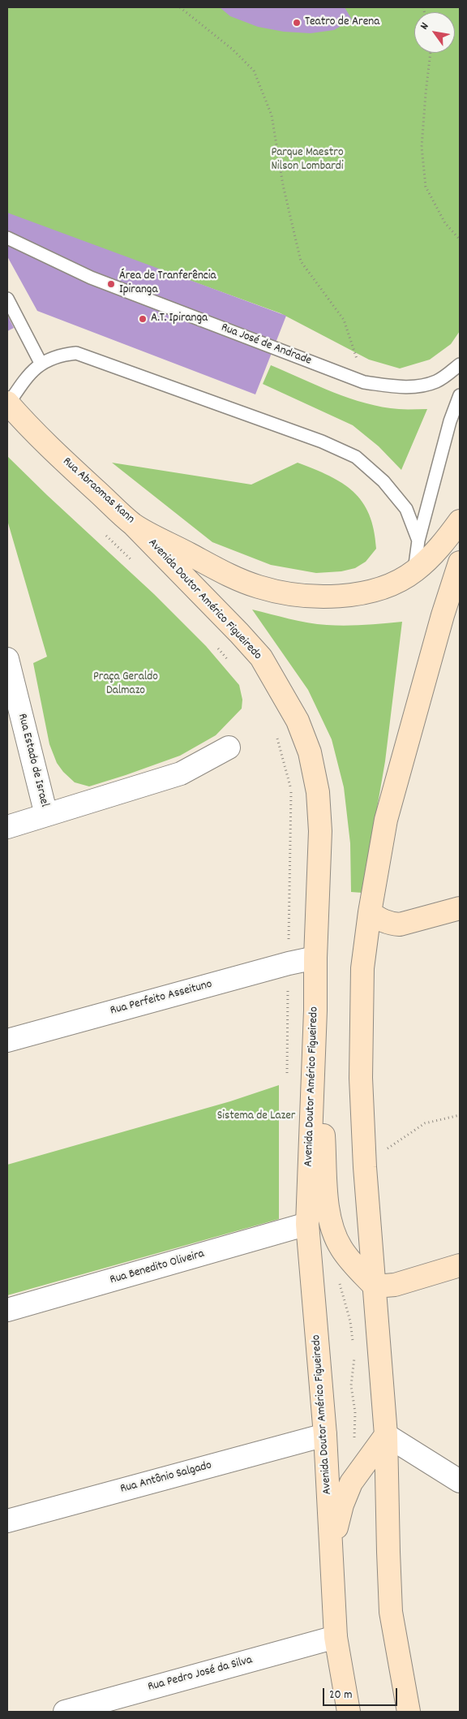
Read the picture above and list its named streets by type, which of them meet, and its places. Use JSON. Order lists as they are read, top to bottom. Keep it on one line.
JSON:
{"streets":{"main road":["Rua Abraomas Kann","Avenida Doutor Américo Figueiredo"],"street":["Rua Estado de Israel","Rua Perfeito Asseituno","Rua Benedito Oliveira","Rua Antônio Salgado","Rua Pedro José da Silva"],"lane":["Rua José de Andrade"]},"crossings":[["Rua Abraomas Kann","Avenida Doutor Américo Figueiredo"],["Avenida Doutor Américo Figueiredo","Rua Perfeito Asseituno"],["Avenida Doutor Américo Figueiredo","Rua Benedito Oliveira"],["Avenida Doutor Américo Figueiredo","Rua Antônio Salgado"],["Avenida Doutor Américo Figueiredo","Rua Pedro José da Silva"]],"parks":["Parque Maestro Nilson Lombardi","Praça Geraldo Dalmazo","Sistema de Lazer"],"places":["Teatro de Arena","Área de Tranferência Ipiranga","A.T. Ipiranga"],"scale_bar":"20 m","north":"top left"}
